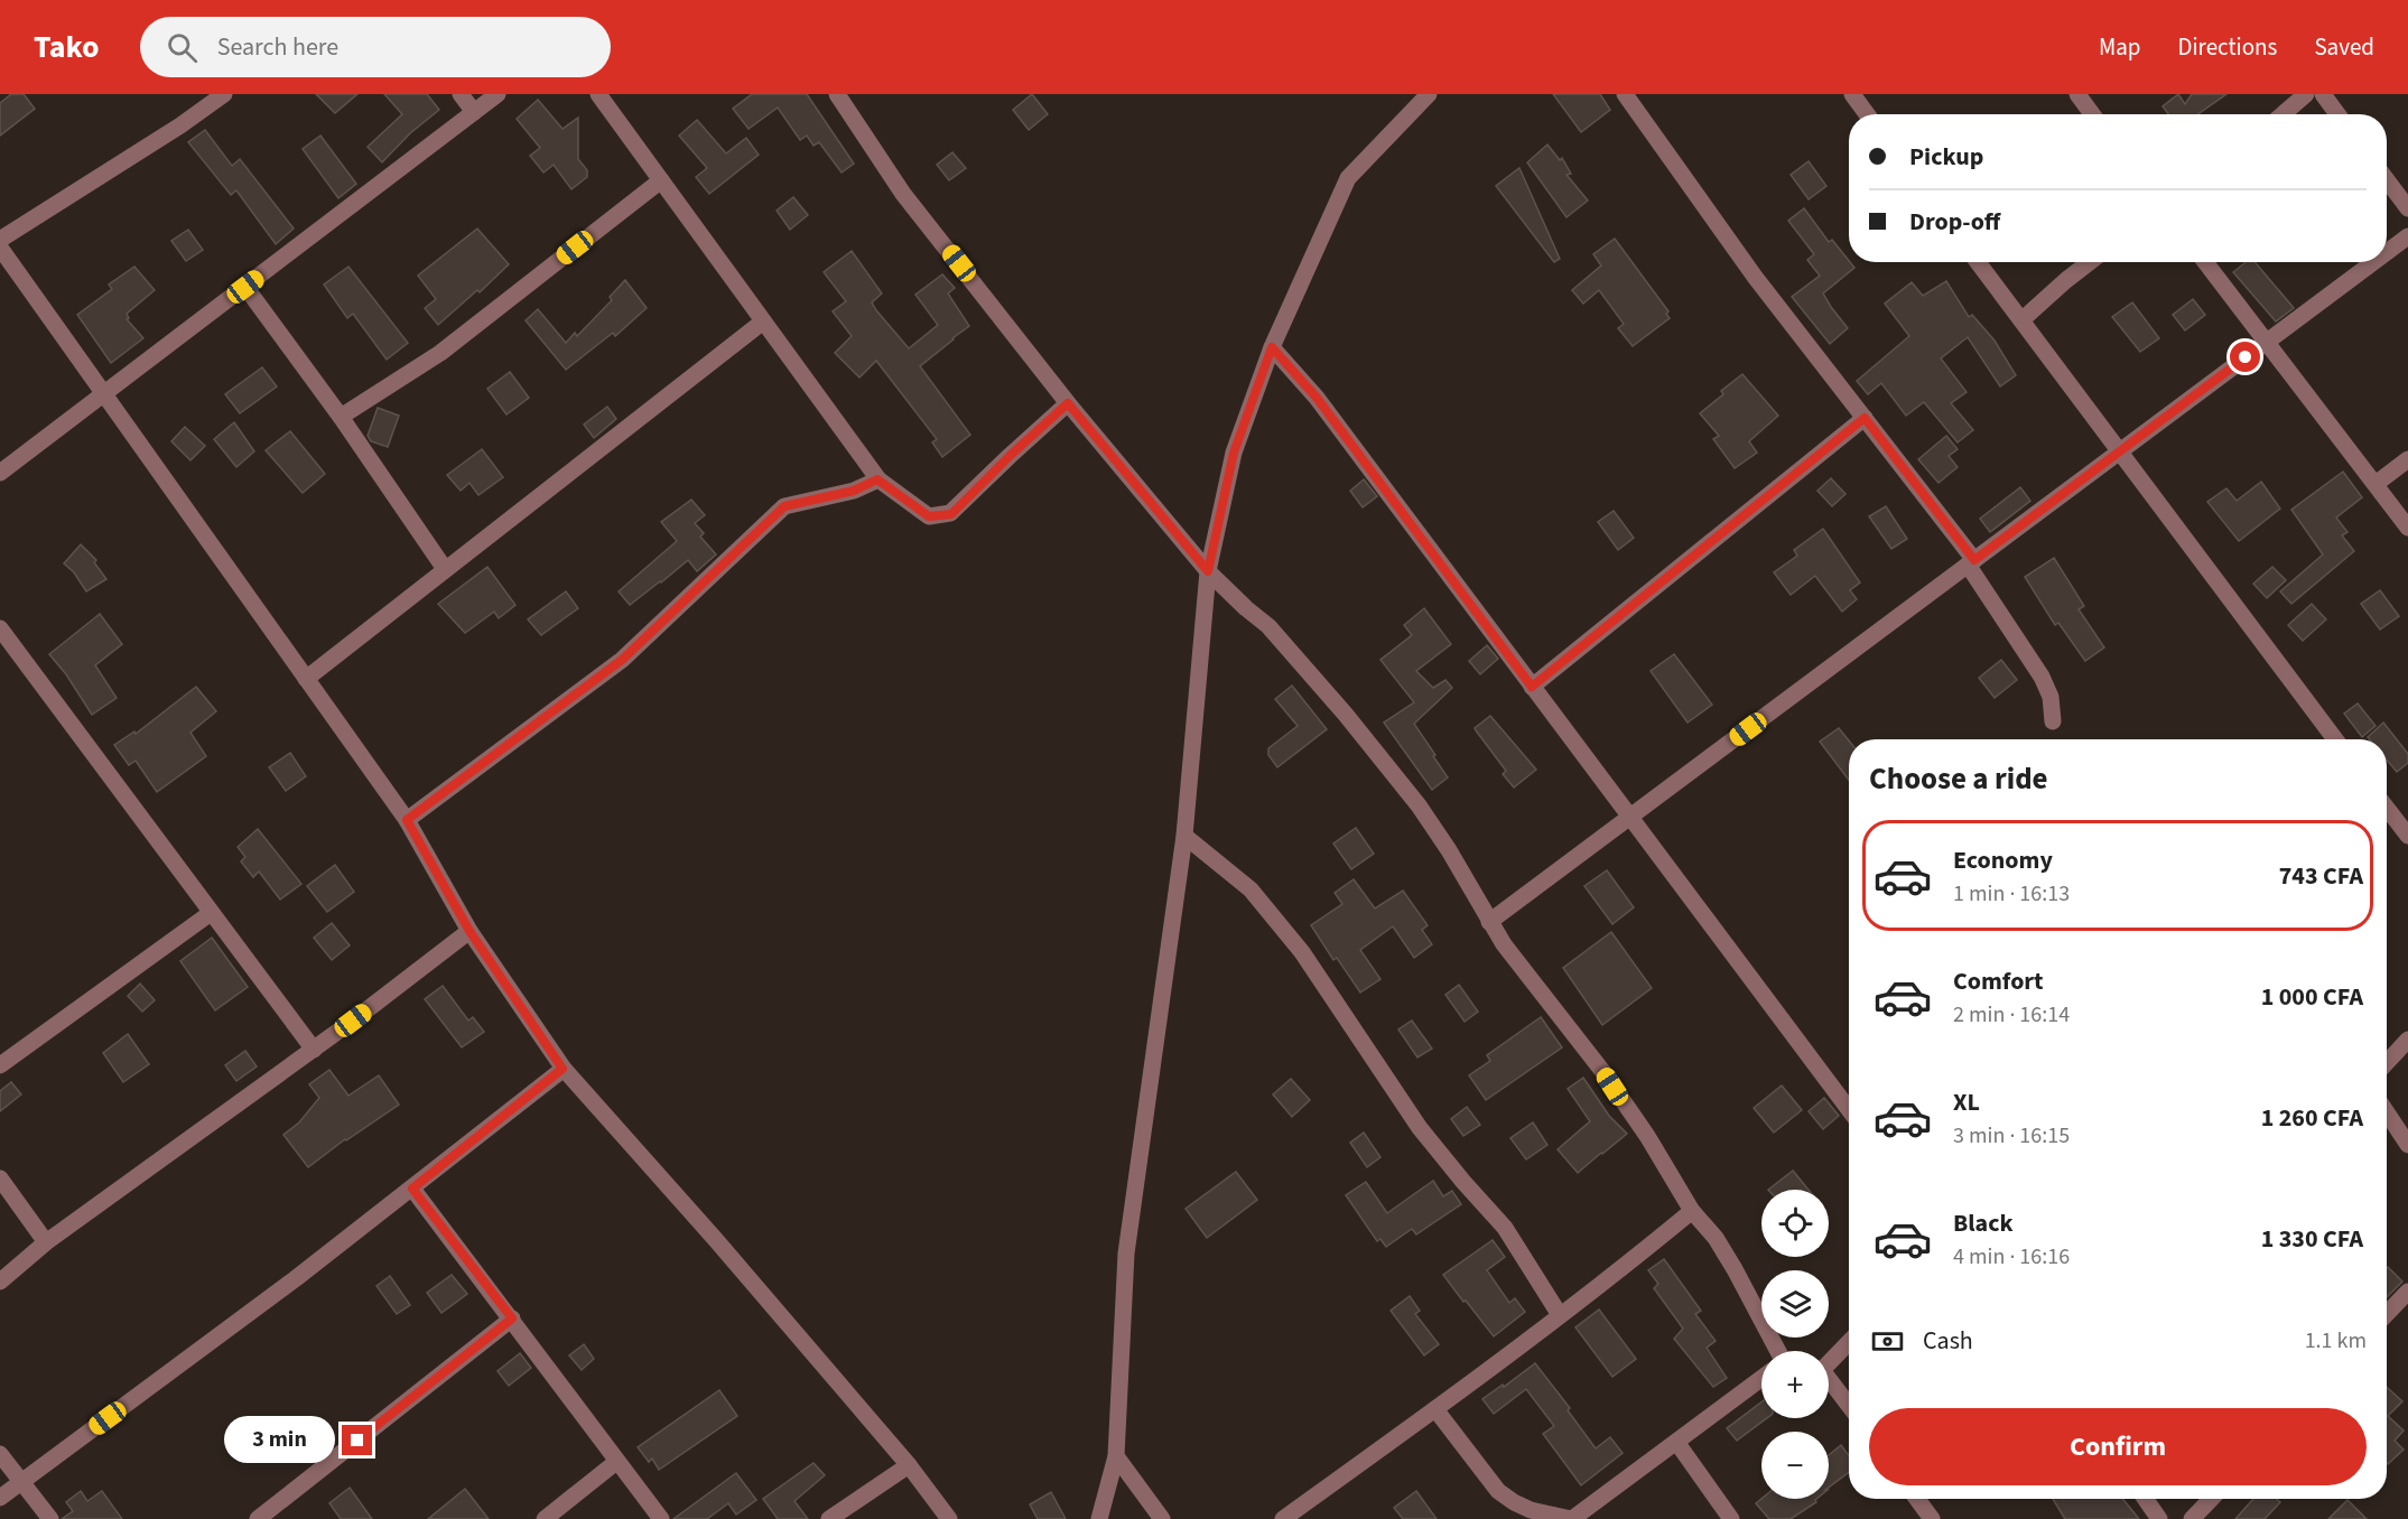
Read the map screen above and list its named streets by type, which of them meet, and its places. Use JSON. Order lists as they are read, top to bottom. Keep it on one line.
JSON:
{"page":{"header":"Tako","search":"Search here","nav":["Map","Directions","Saved"],"banner":["Pickup","Drop-off"],"heading":"Choose a ride","list":[{"name":"Economy","note":"1 min · 16:13","value":"743 CFA"},{"name":"Comfort","note":"2 min · 16:14","value":"1 000 CFA"},{"name":"XL","note":"3 min · 16:15","value":"1 260 CFA"},{"name":"Black","note":"4 min · 16:16","value":"1 330 CFA"}],"map_buttons":["+","−"],"pay":["Cash","1.1 km"],"buttons":"Confirm","bubble":"3 min"}}
